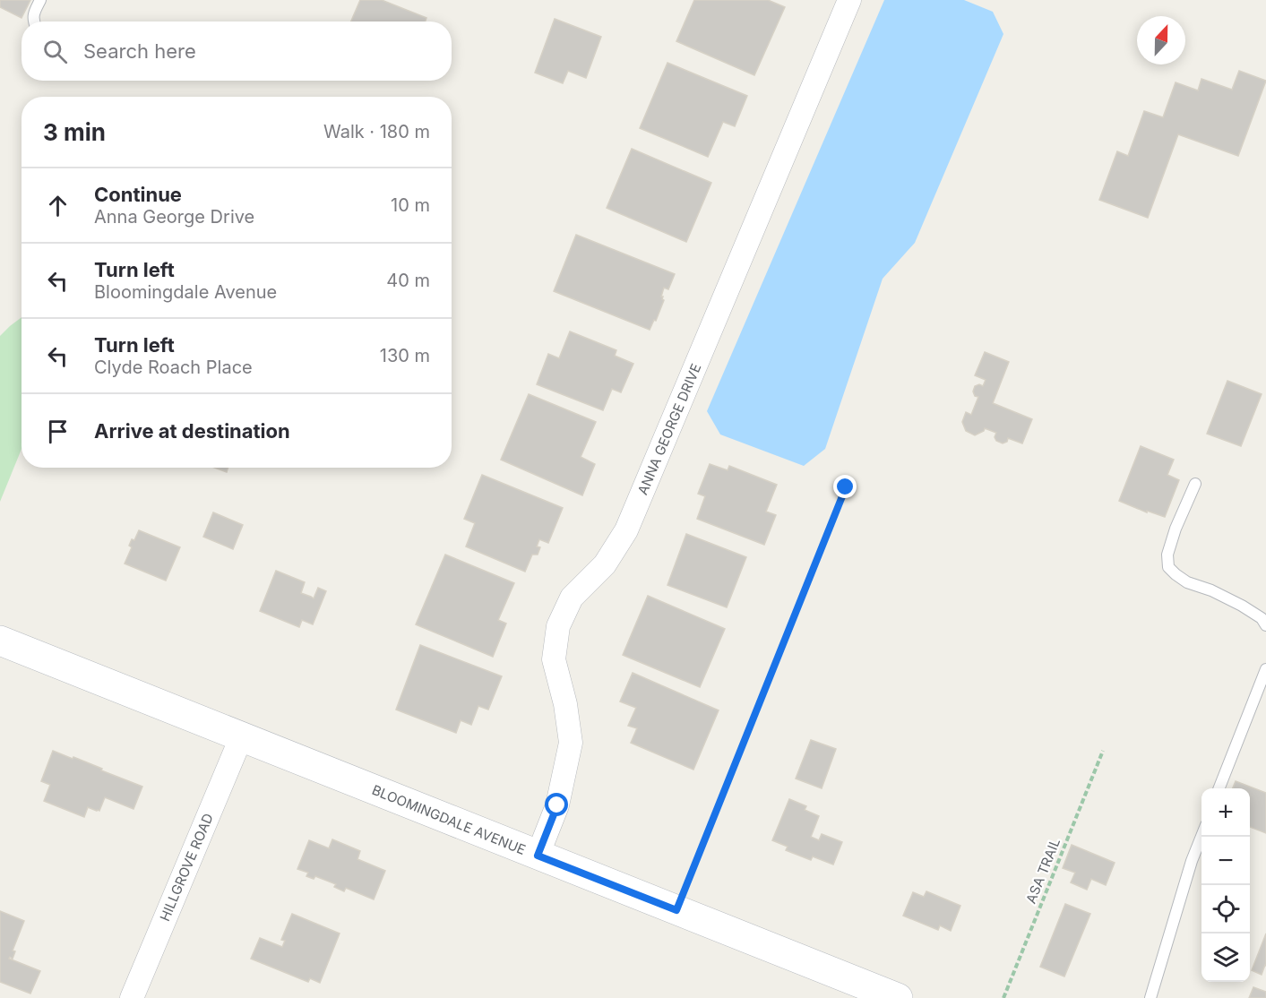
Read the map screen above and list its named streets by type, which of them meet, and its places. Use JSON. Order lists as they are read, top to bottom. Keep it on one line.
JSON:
{"streets":{"street":["ANNA GEORGE DRIVE","BLOOMINGDALE AVENUE","HILLGROVE ROAD"],"path":["ASA TRAIL"]},"crossings":[["ANNA GEORGE DRIVE","BLOOMINGDALE AVENUE"],["BLOOMINGDALE AVENUE","HILLGROVE ROAD"]],"north":"top","page":{"search":"Search here","heading":["3 min","Walk · 180 m"],"list":[["Continue","Anna George Drive","10 m"],["Turn left","Bloomingdale Avenue","40 m"],["Turn left","Clyde Roach Place","130 m"],"Arrive at destination"],"map_buttons":["+","−"]}}
